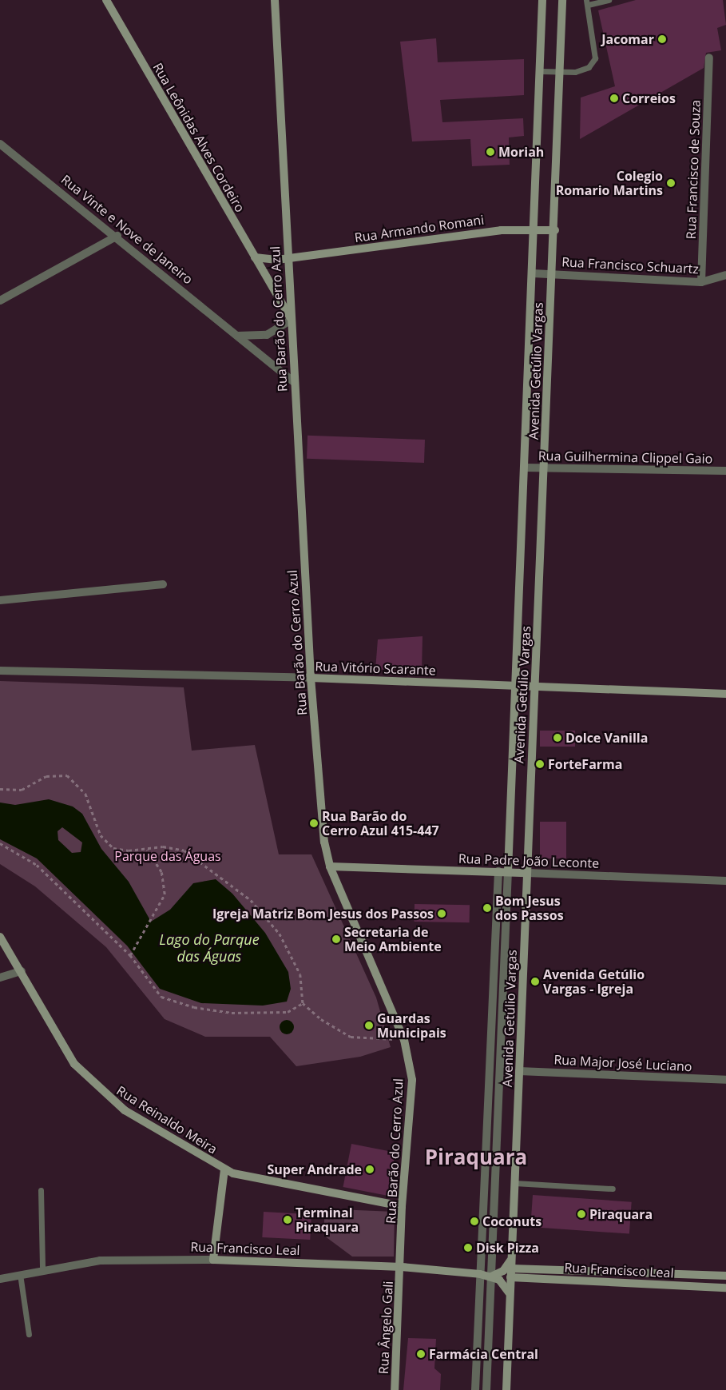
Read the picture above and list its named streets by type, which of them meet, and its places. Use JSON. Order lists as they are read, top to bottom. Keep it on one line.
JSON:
{"streets":{"main road":["Rua Leônidas Alves Cordeiro","Rua Armando Romani","Rua Barão do Cerro Azul","Avenida Getúlio Vargas","Rua Vitório Scarante","Rua Padre João Leconte","Rua Reinaldo Meira","Rua Francisco Leal","Rua Ângelo Gali"],"street":["Rua Francisco de Souza","Rua Vinte e Nove de Janeiro","Rua Francisco Schuartz","Rua Guilhermina Clippel Gaio","Rua Major José Luciano"]},"crossings":[["Rua Leônidas Alves Cordeiro","Rua Barão do Cerro Azul"],["Rua Francisco de Souza","Rua Francisco Schuartz"],["Rua Armando Romani","Rua Barão do Cerro Azul"],["Rua Armando Romani","Avenida Getúlio Vargas"],["Rua Vinte e Nove de Janeiro","Rua Barão do Cerro Azul"],["Rua Francisco Schuartz","Avenida Getúlio Vargas"],["Rua Barão do Cerro Azul","Rua Vitório Scarante"],["Rua Barão do Cerro Azul","Rua Padre João Leconte"],["Rua Barão do Cerro Azul","Rua Reinaldo Meira"],["Rua Barão do Cerro Azul","Rua Francisco Leal"],["Rua Barão do Cerro Azul","Rua Ângelo Gali"],["Avenida Getúlio Vargas","Rua Guilhermina Clippel Gaio"],["Avenida Getúlio Vargas","Rua Vitório Scarante"],["Avenida Getúlio Vargas","Rua Padre João Leconte"],["Avenida Getúlio Vargas","Rua Major José Luciano"],["Avenida Getúlio Vargas","Rua Francisco Leal"],["Rua Francisco Leal","Rua Ângelo Gali"]],"districts":["Piraquara"],"water":["Lago do Parque das Águas"],"parks":["Parque das Águas"],"places":["Jacomar","Correios","Moriah","Colegio Romario Martins","Dolce Vanilla","ForteFarma","Rua Barão do Cerro Azul 415-447","Bom Jesus dos Passos","Igreja Matriz Bom Jesus dos Passos","Secretaria de Meio Ambiente","Avenida Getúlio Vargas - Igreja","Guardas Municipais","Super Andrade","Piraquara","Terminal Piraquara","Coconuts","Disk Pizza","Farmácia Central"]}
